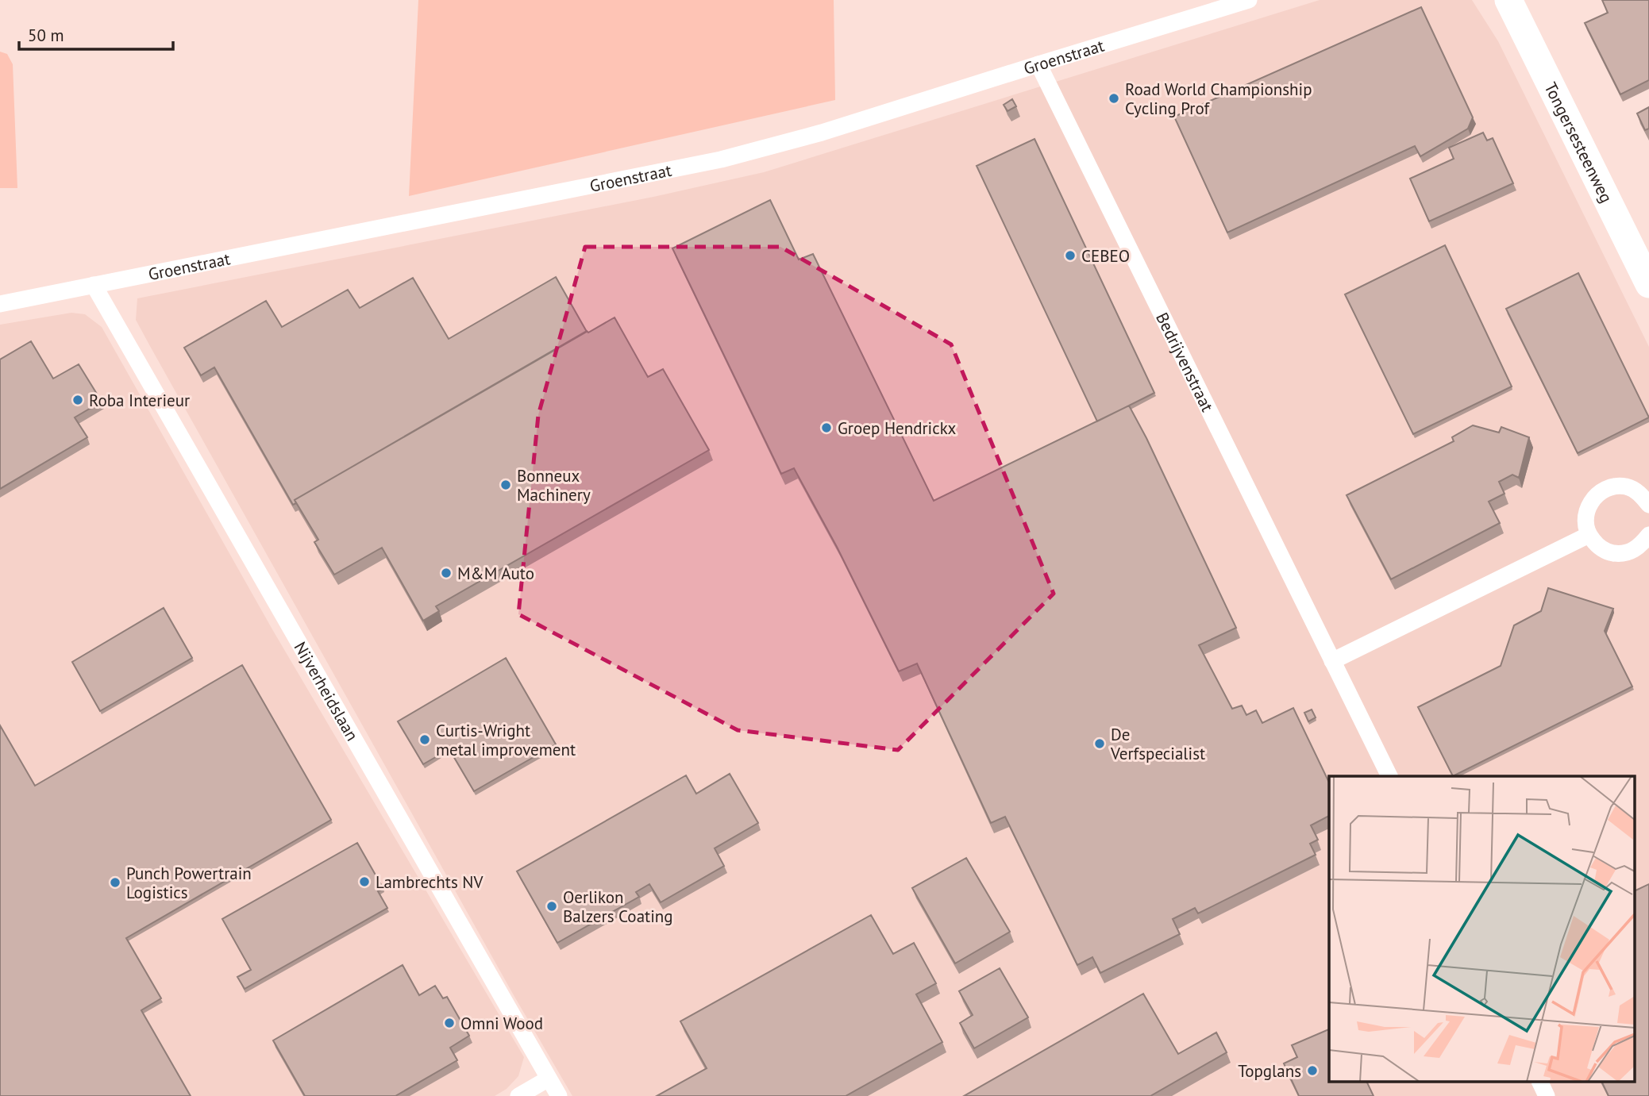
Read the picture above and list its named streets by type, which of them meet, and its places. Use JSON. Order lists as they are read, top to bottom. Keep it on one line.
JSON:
{"streets":{"main road":["Tongersesteenweg"],"street":["Groenstraat","Bedrijvenstraat","Nijverheidslaan"]},"crossings":[["Groenstraat","Bedrijvenstraat"],["Groenstraat","Nijverheidslaan"]],"places":["Road World Championship Cycling Prof","CEBEO","Roba Interieur","Groep Hendrickx","Bonneux Machinery","M&M Auto","Curtis-Wright metal improvement","De Verfspecialist","Lambrechts NV","Punch Powertrain Logistics","Oerlikon Balzers Coating","Omni Wood","Topglans"],"scale_bar":"50 m"}
